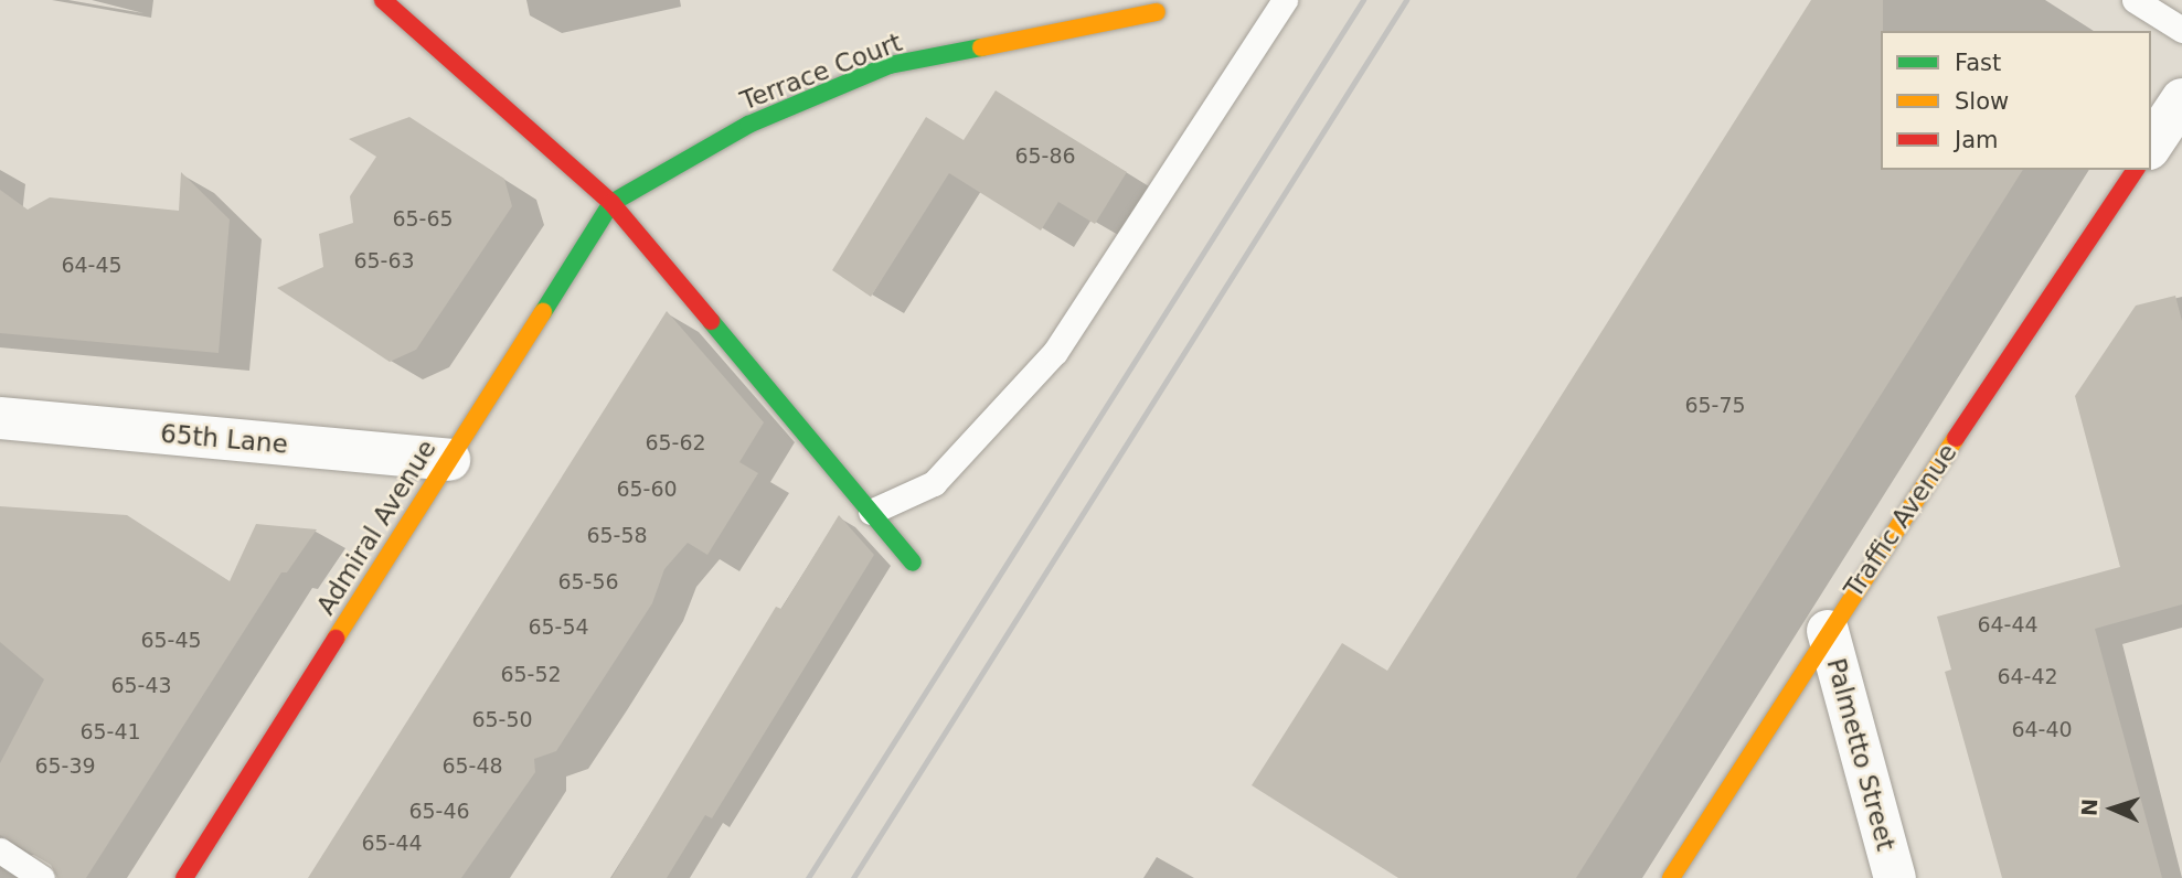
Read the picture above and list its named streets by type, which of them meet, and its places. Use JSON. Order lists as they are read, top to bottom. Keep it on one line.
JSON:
{"streets":{"street":["Terrace Court","65th Lane","Traffic Avenue","Admiral Avenue","Palmetto Street"]},"crossings":[["Terrace Court","Admiral Avenue"],["65th Lane","Admiral Avenue"],["Traffic Avenue","Palmetto Street"]],"house_numbers":["65-86","65-65","65-63","64-45","65-75","65-62","65-60","65-58","65-56","64-44","65-54","65-45","65-52","64-42","65-43","65-50","64-40","65-41","65-39","65-48","65-46","65-44"],"legend":["Fast","Slow","Jam"],"north":"left"}
